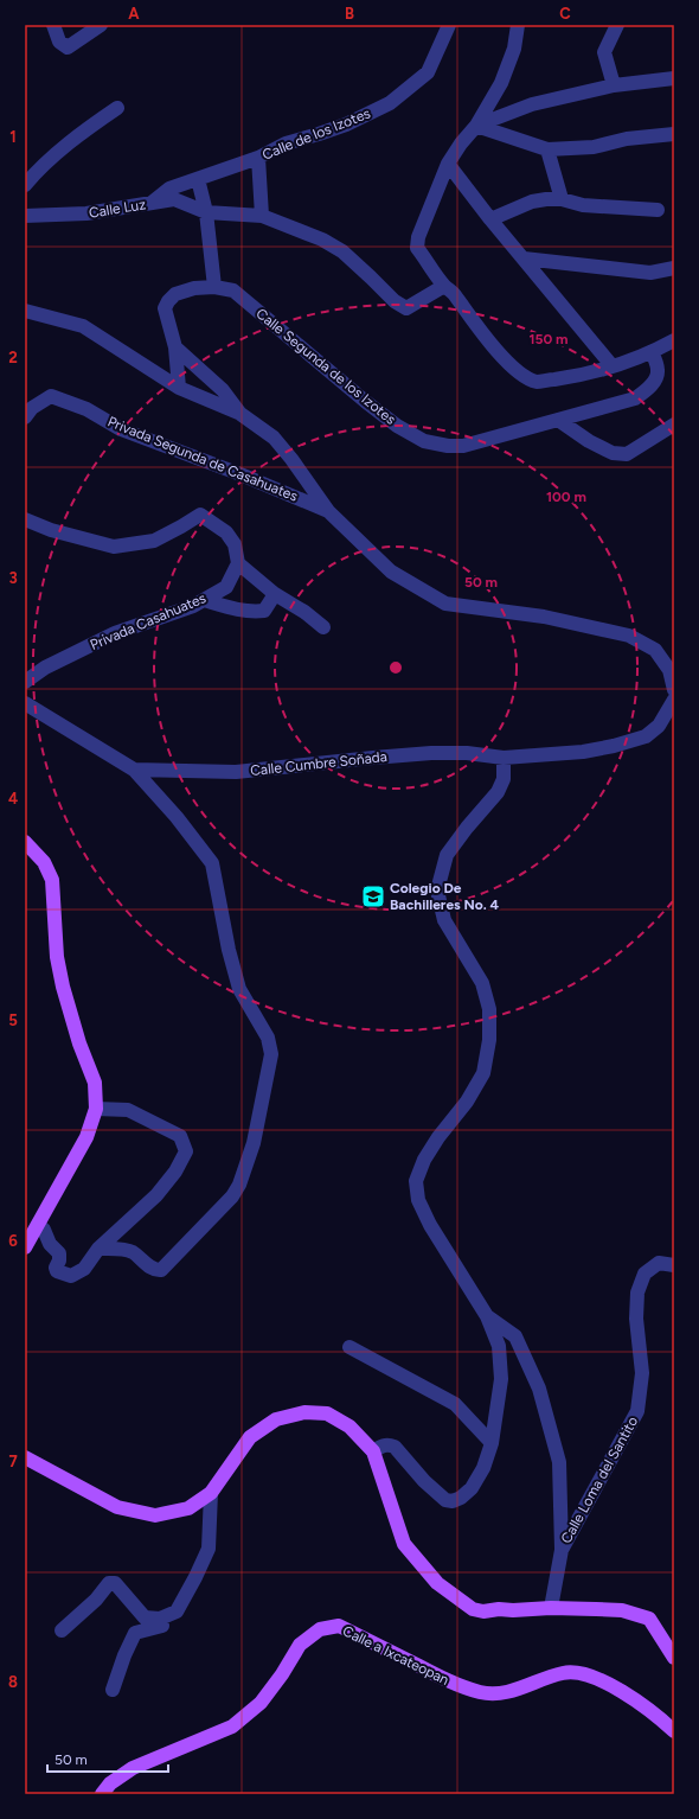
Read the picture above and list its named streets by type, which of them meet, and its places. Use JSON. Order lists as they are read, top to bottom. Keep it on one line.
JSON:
{"streets":{"main road":["Calle a Ixcateopan"],"street":["Calle de los Izotes","Calle Luz","Calle Segunda de los Izotes","Privada Segunda de Casahuates","Privada Casahuates","Calle Cumbre Soñada","Calle Loma del Santito"]},"crossings":[["Calle de los Izotes","Calle Luz"]],"places":{"school or university":["Colegio De Bachilleres No. 4"]},"scale_bar":"50 m","grid":{"columns":["A","B","C"],"rows":["1","2","3","4","5","6","7","8"]},"rings":["150 m","100 m","50 m"]}
